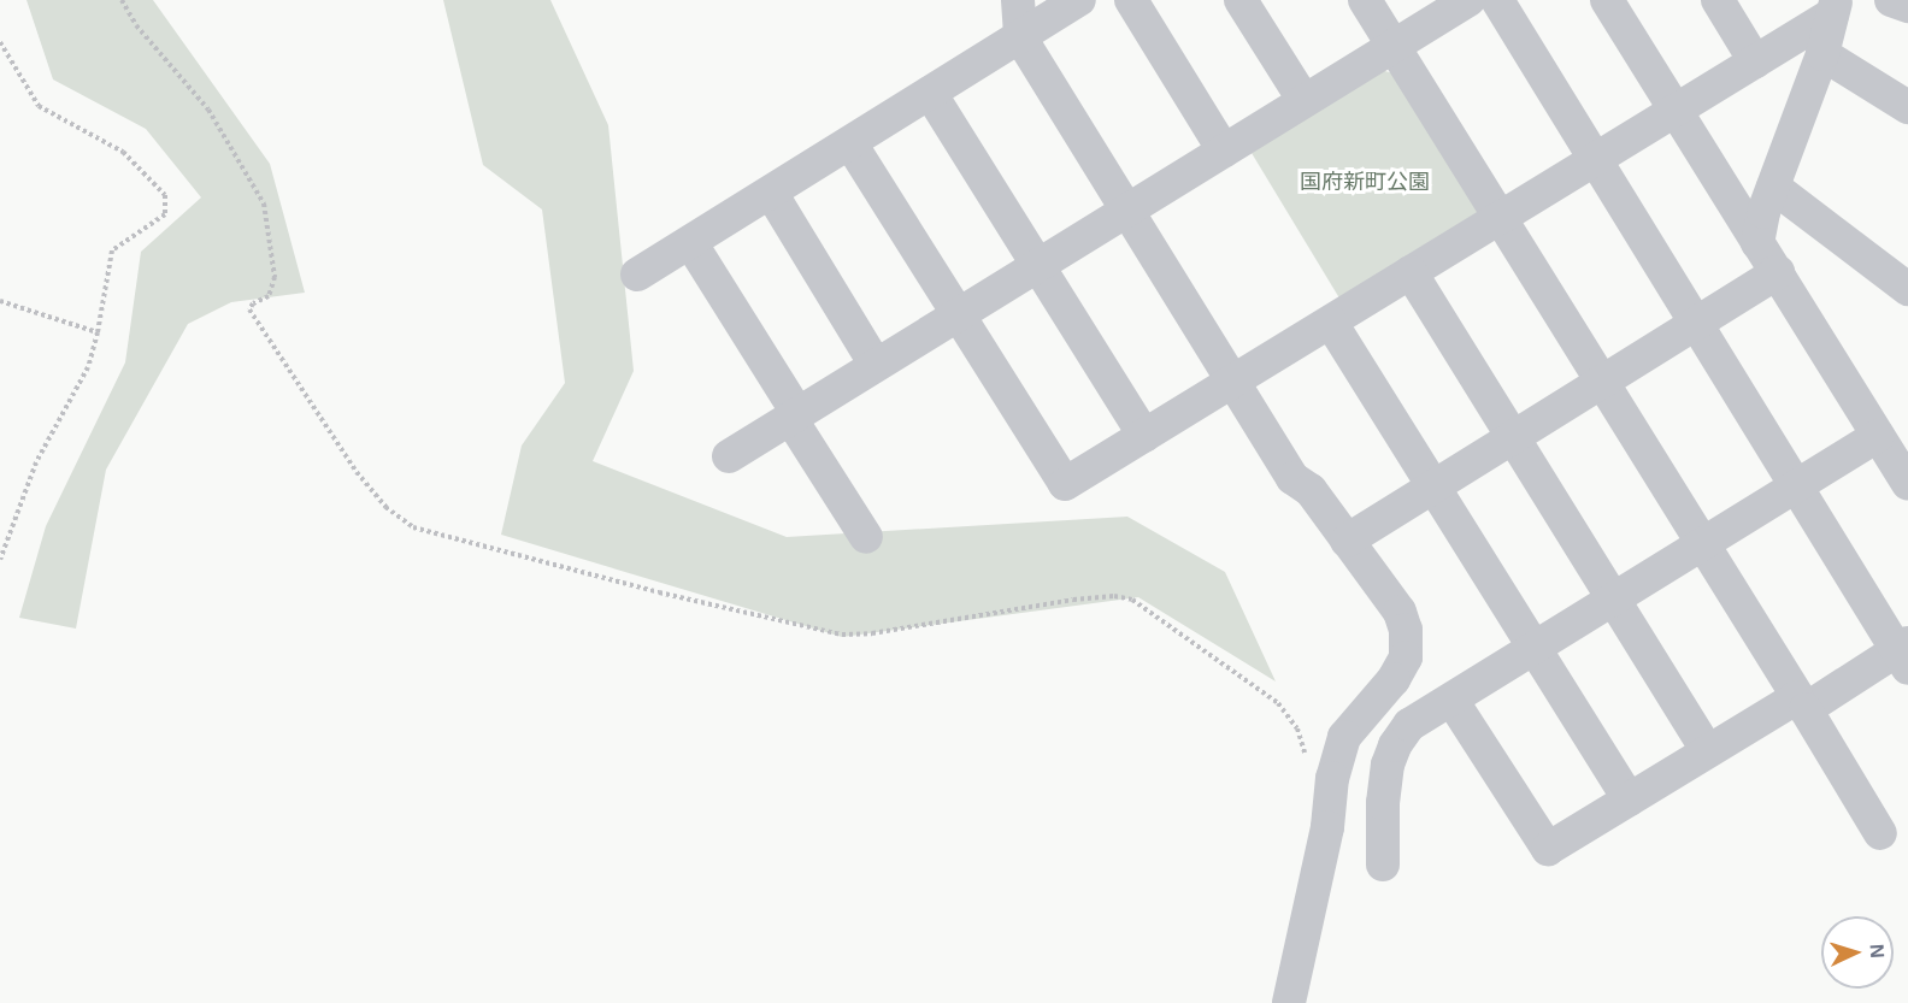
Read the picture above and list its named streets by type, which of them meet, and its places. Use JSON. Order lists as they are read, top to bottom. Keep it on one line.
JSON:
{"parks":["国府新町公園"],"north":"right"}
